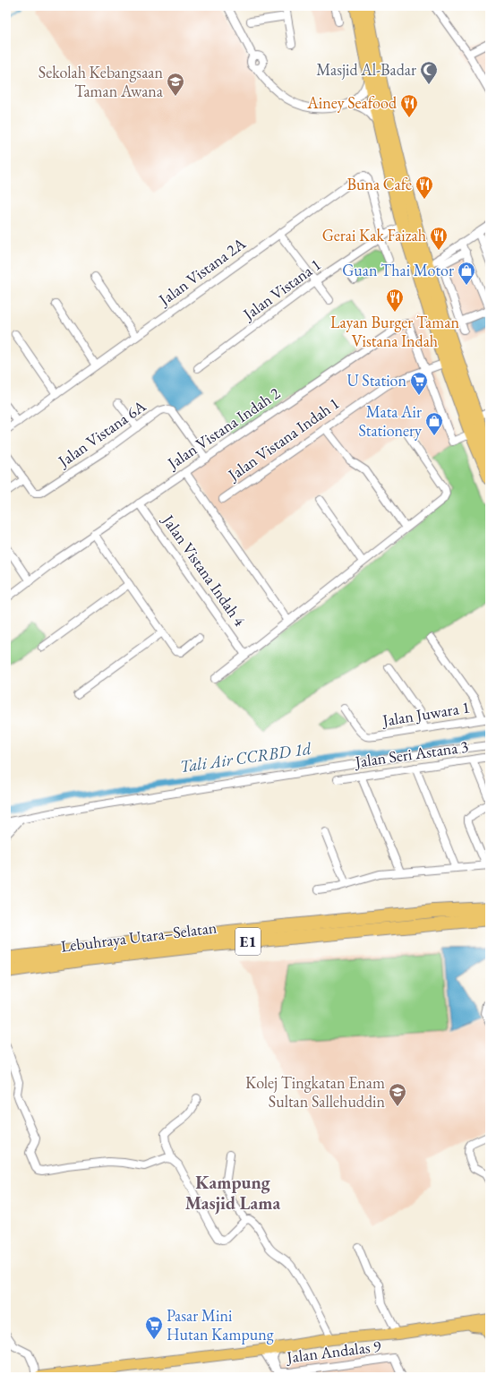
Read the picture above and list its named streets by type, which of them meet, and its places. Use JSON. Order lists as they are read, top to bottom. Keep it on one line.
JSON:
{"streets":{"highway":["Lebuhraya Utara–Selatan","E1"],"street":["Jalan Vistana 2A","Jalan Vistana 1","Jalan Vistana Indah 2","Jalan Vistana 6A","Jalan Vistana Indah 1","Jalan Vistana Indah 4","Jalan Juwara 1","Jalan Seri Astana 3","Jalan Andalas 9"]},"crossings":[["Jalan Vistana 2A","Jalan Vistana 1"],["Jalan Vistana Indah 2","Jalan Vistana 6A"],["Jalan Vistana Indah 2","Jalan Vistana Indah 1"],["Jalan Vistana Indah 2","Jalan Vistana Indah 4"]],"districts":["Kampung Masjid Lama"],"water":["Tali Air CCRBD 1d"],"places":{"mosque":["Masjid Al-Badar"],"school or university":["Sekolah Kebangsaan Taman Awana","Kolej Tingkatan Enam Sultan Sallehuddin"],"restaurant":["Ainey Seafood","Buna Cafe","Gerai Kak Faizah","Layan Burger Taman Vistana Indah"],"shop":["Guan Thai Motor","Mata Air Stationery"],"supermarket":["U Station","Pasar Mini Hutan Kampung"]}}
